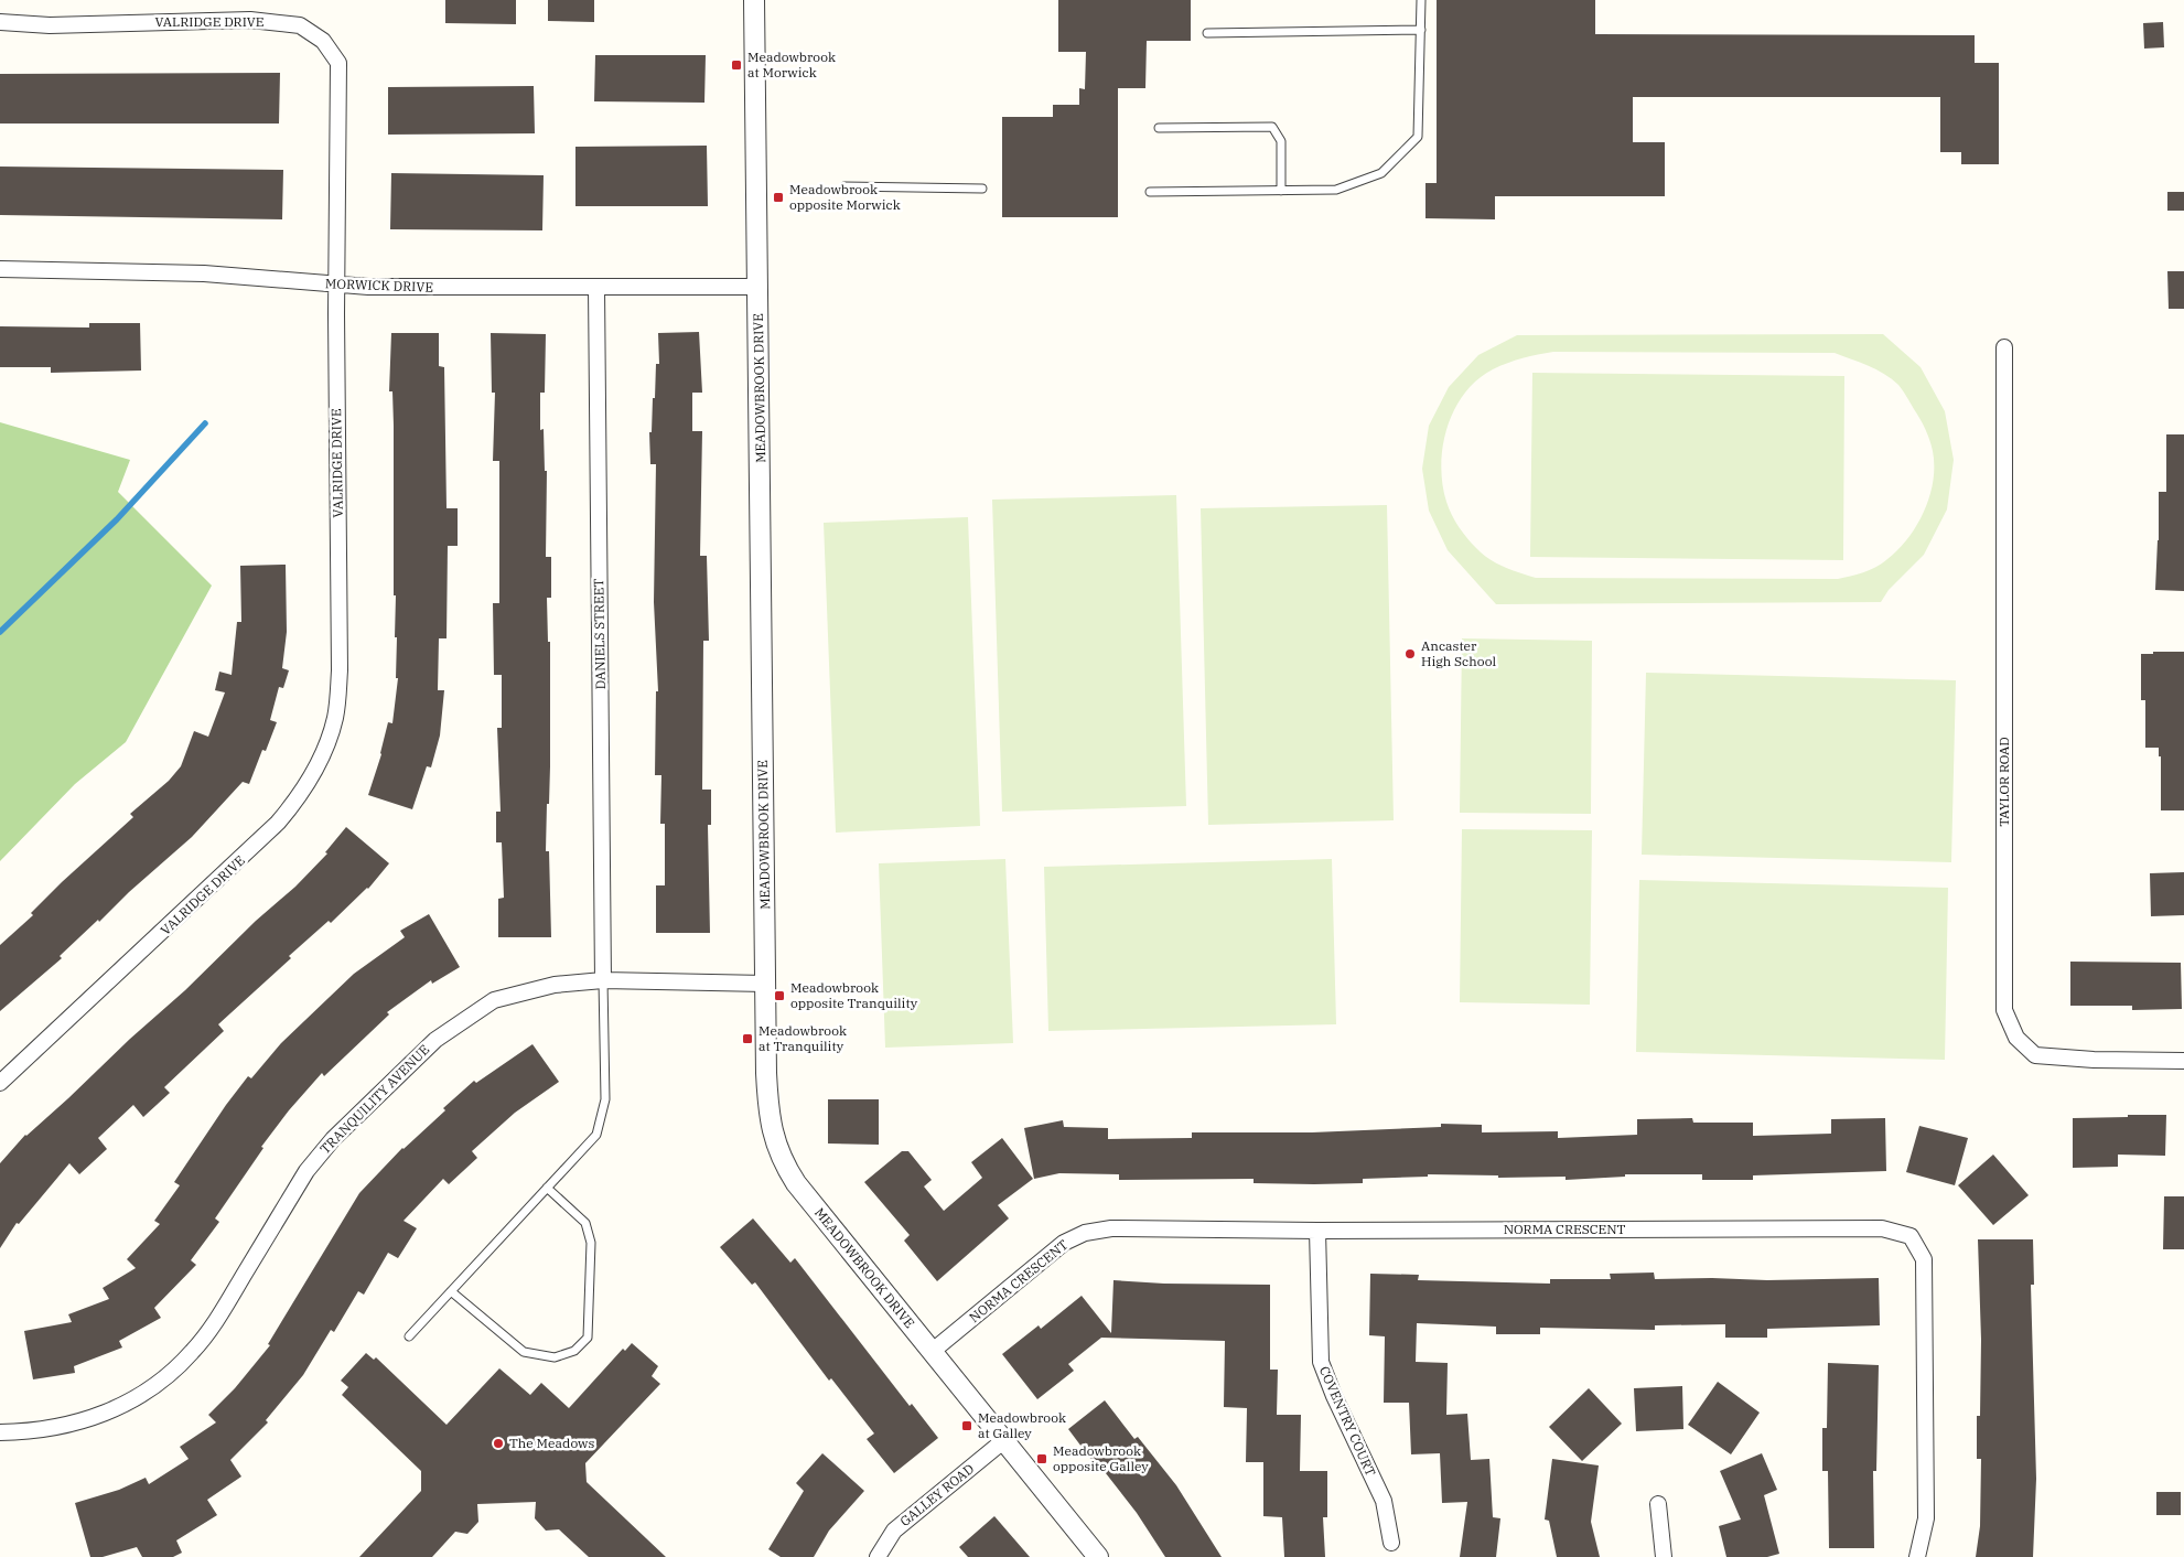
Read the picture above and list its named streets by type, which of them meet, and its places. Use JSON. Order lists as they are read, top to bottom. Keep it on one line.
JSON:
{"streets":{"street":["VALRIDGE DRIVE","MORWICK DRIVE","MEADOWBROOK DRIVE","DANIELS STREET","TAYLOR ROAD","TRANQUILITY AVENUE","NORMA CRESCENT","COVENTRY COURT","GALLEY ROAD"]},"crossings":[["VALRIDGE DRIVE","MORWICK DRIVE"],["MORWICK DRIVE","MEADOWBROOK DRIVE"],["MORWICK DRIVE","DANIELS STREET"],["MEADOWBROOK DRIVE","TRANQUILITY AVENUE"],["MEADOWBROOK DRIVE","NORMA CRESCENT"],["MEADOWBROOK DRIVE","GALLEY ROAD"],["DANIELS STREET","TRANQUILITY AVENUE"],["NORMA CRESCENT","COVENTRY COURT"]],"places":{"transit":["Meadowbrook at Morwick","Meadowbrook opposite Morwick","Meadowbrook opposite Tranquility","Meadowbrook at Tranquility","Meadowbrook at Galley","Meadowbrook opposite Galley"],"other":["Ancaster High School","The Meadows"]}}
